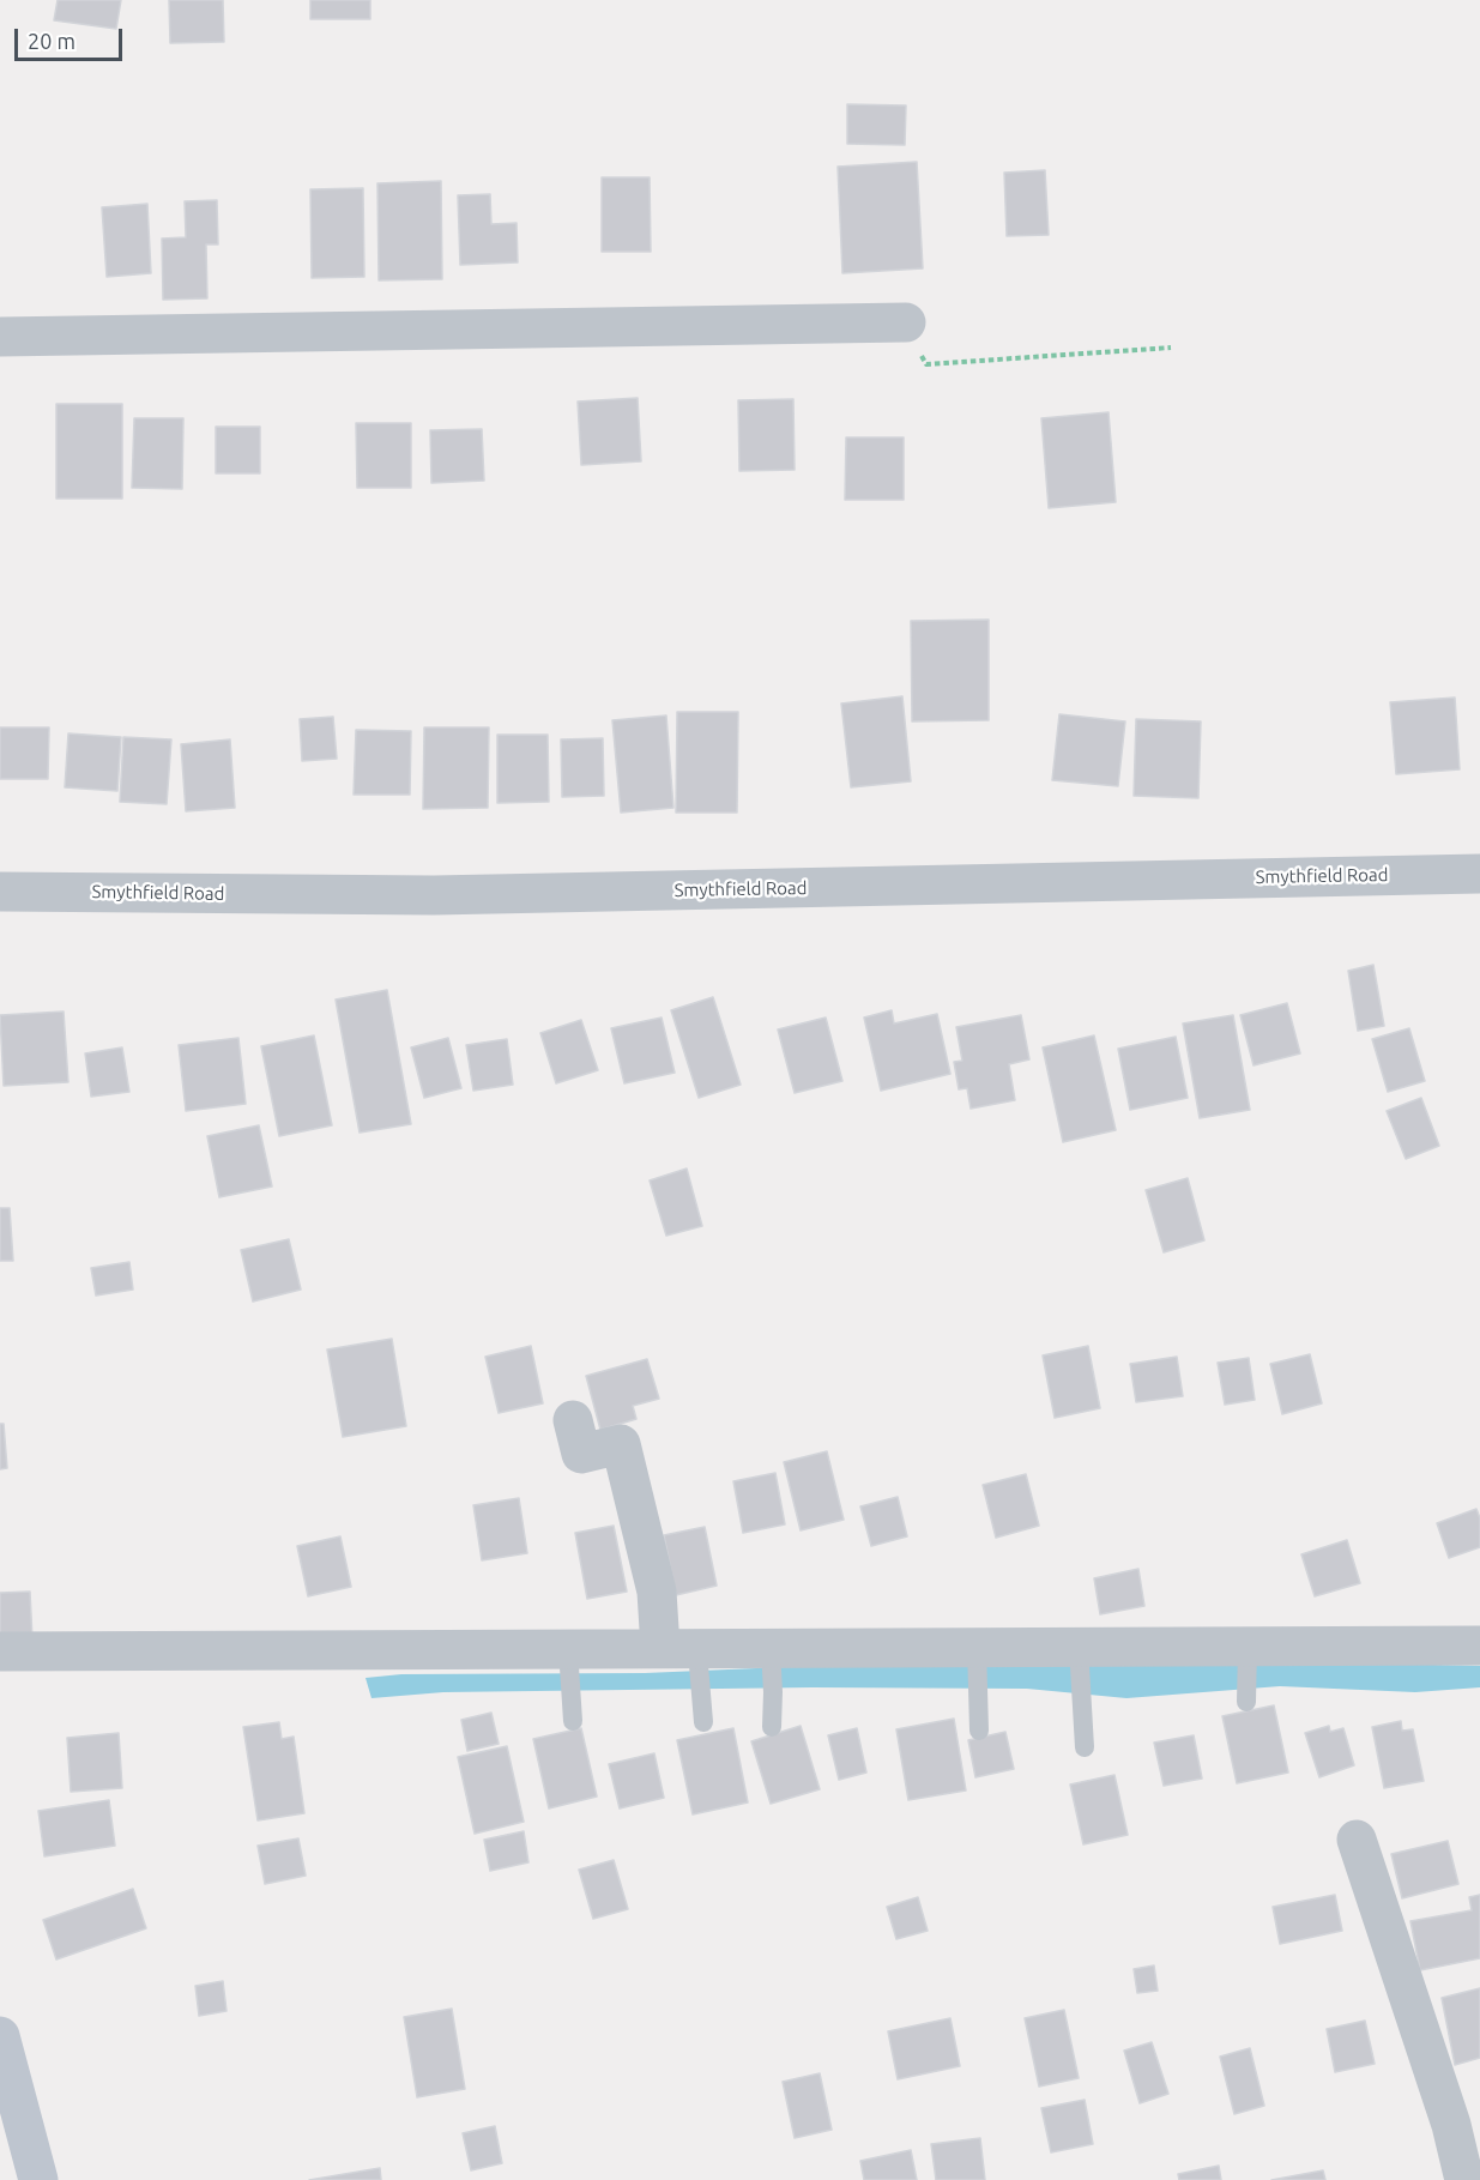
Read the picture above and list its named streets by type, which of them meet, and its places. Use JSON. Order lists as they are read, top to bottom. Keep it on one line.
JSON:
{"streets":{"street":["Smythfield Road"]},"scale_bar":"20 m"}
